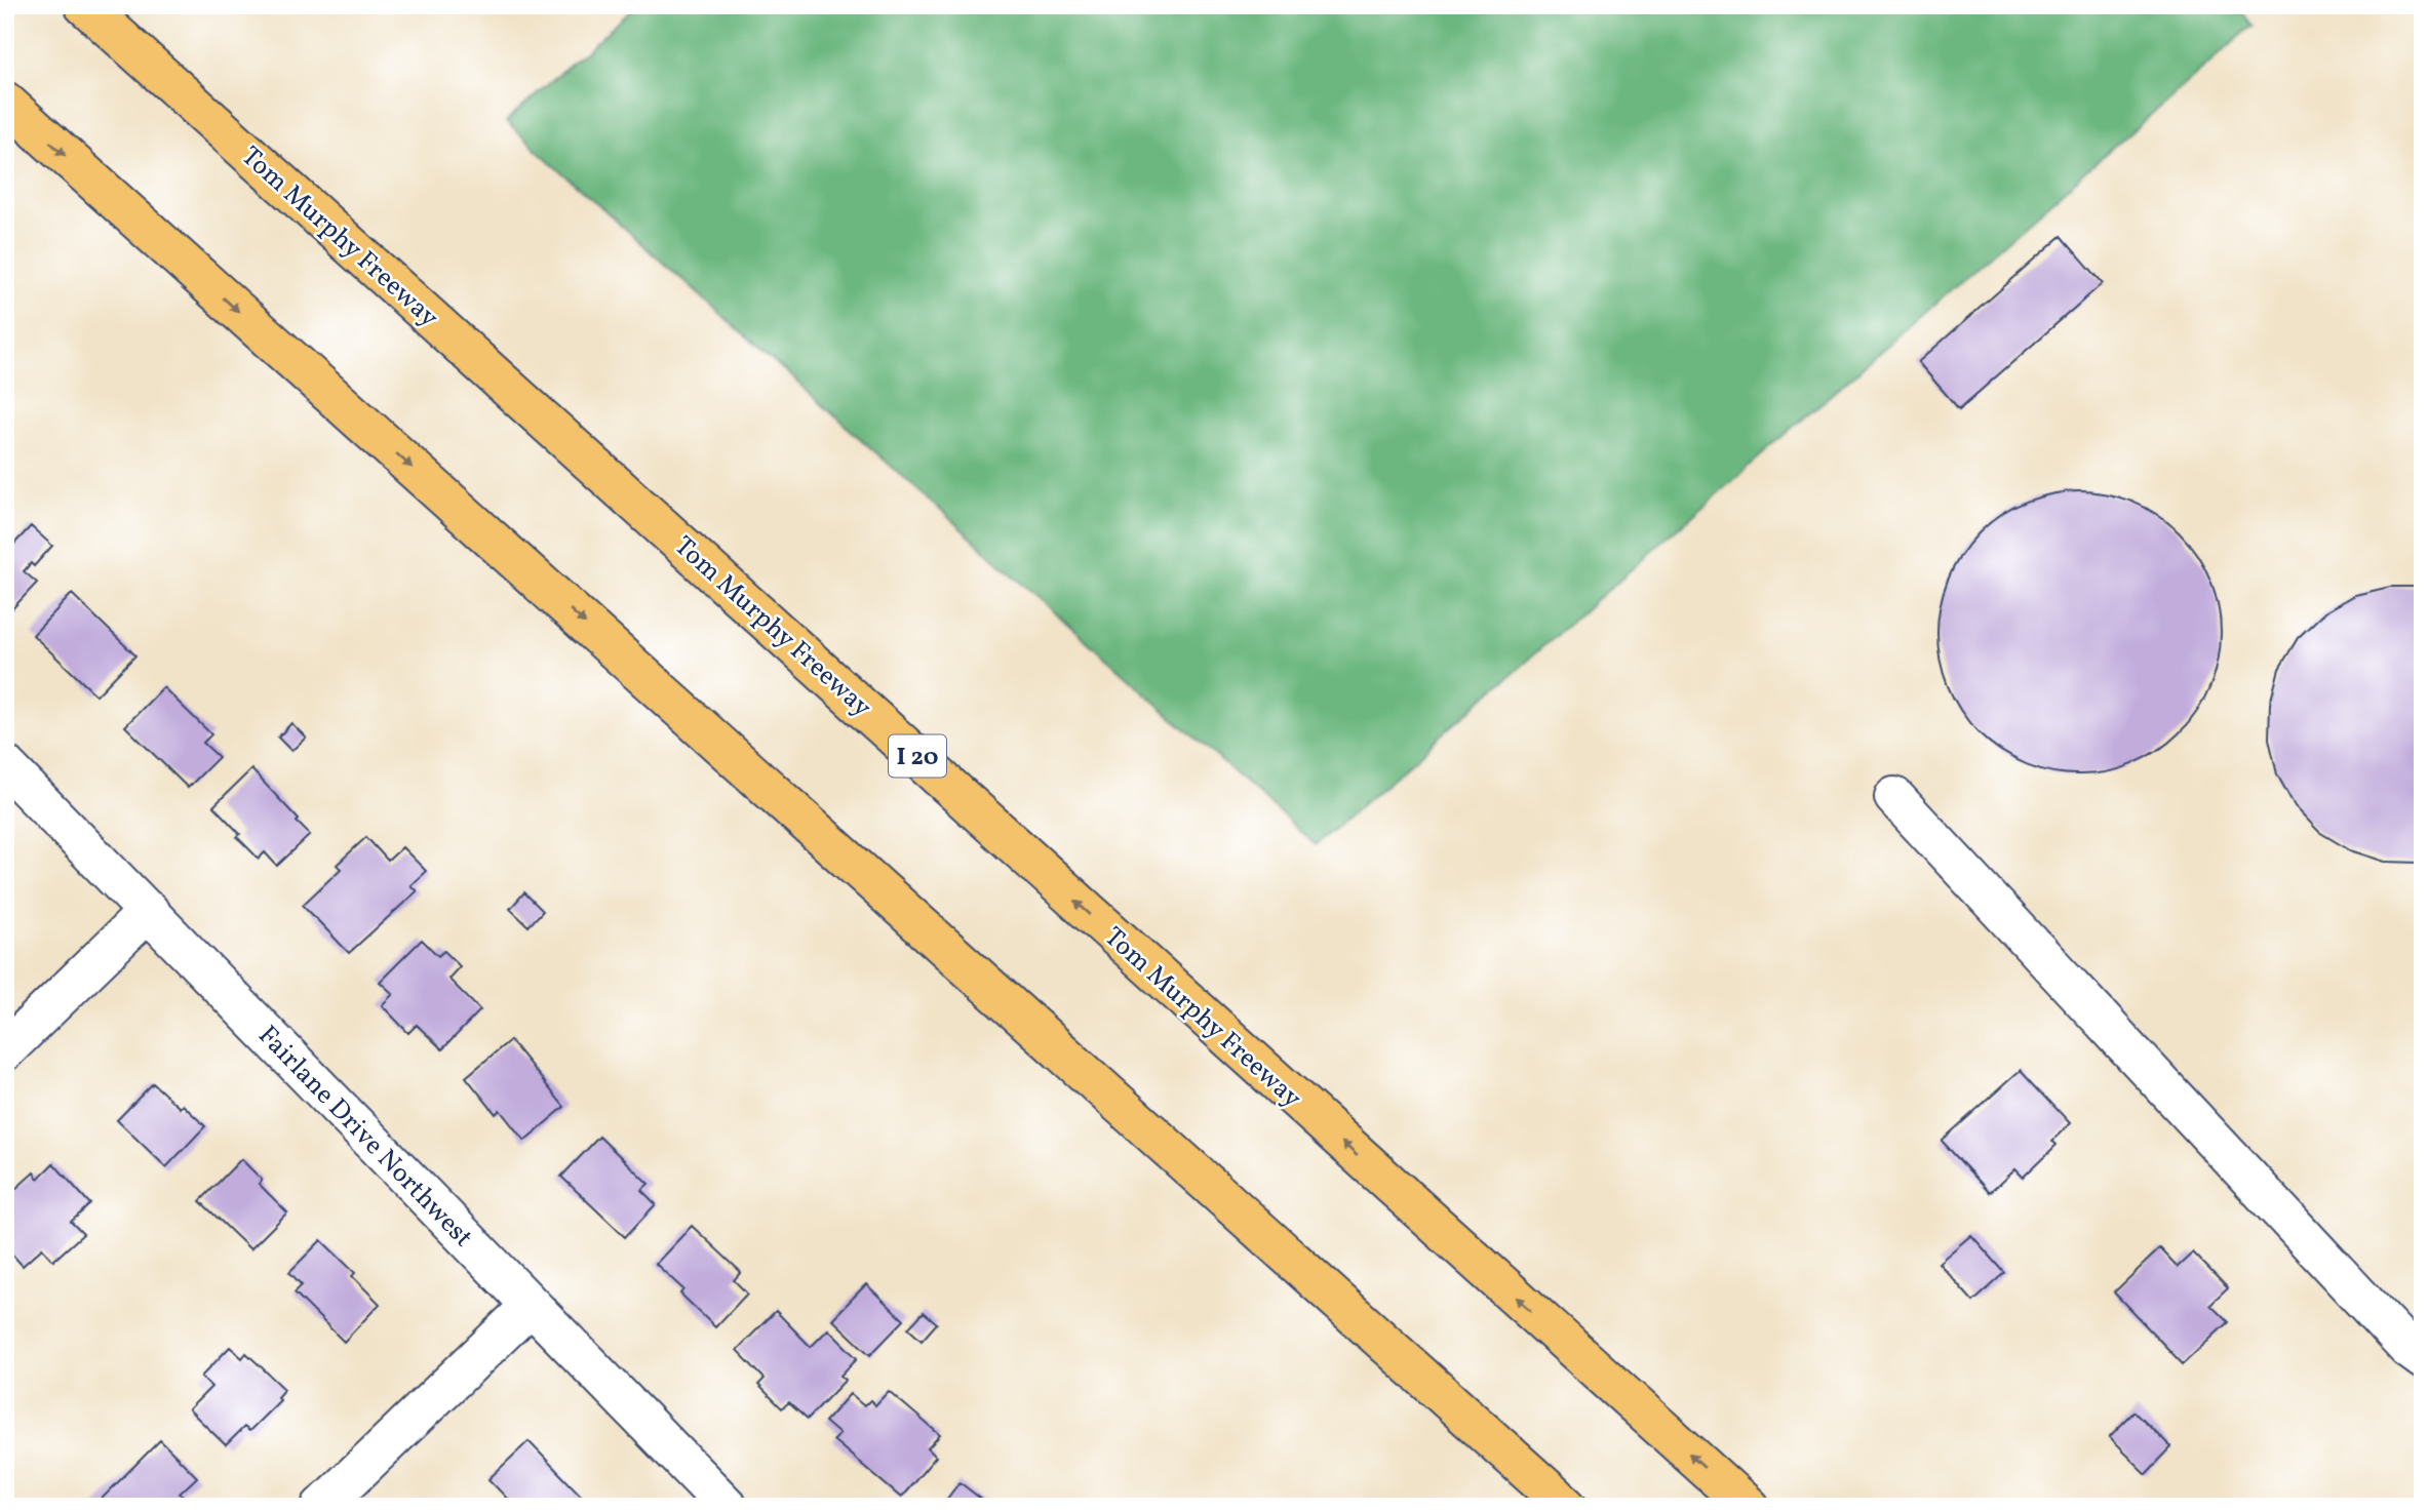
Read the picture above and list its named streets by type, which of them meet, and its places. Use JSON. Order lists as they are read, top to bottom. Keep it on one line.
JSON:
{"streets":{"highway":["Tom Murphy Freeway","I 20"],"street":["Fairlane Drive Northwest"]}}
